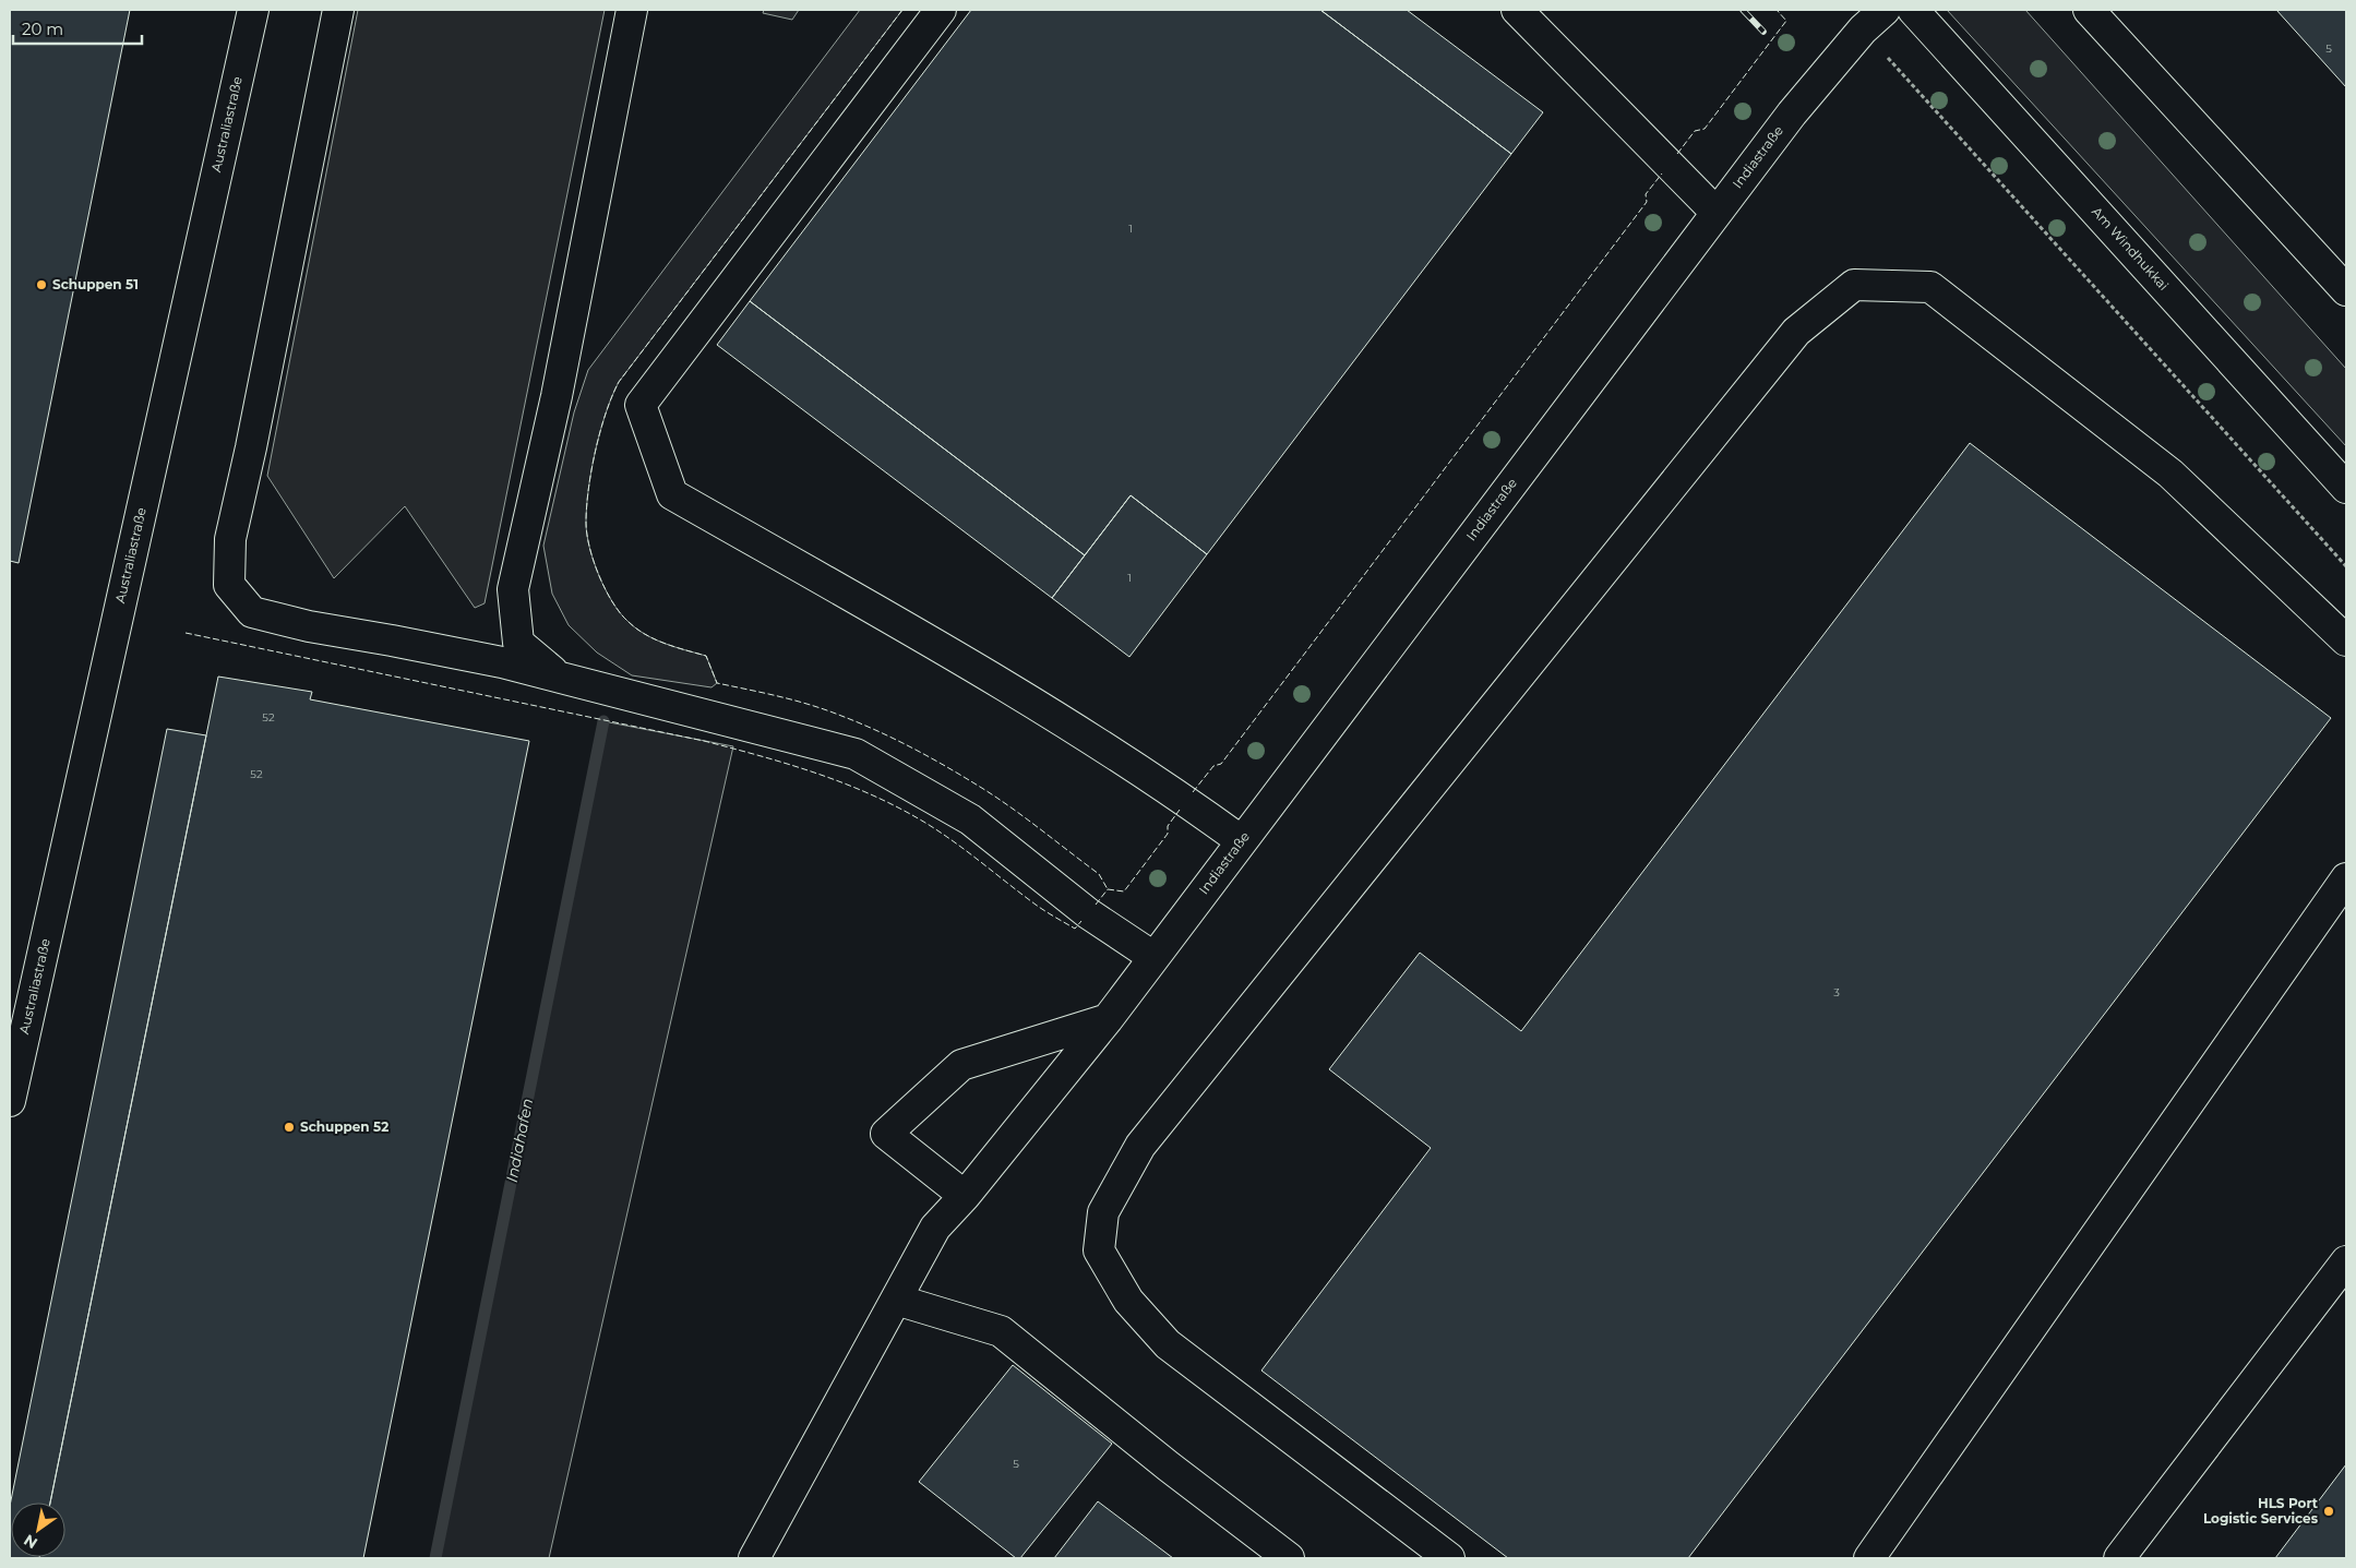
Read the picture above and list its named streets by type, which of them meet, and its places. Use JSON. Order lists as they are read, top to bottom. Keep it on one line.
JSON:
{"streets":{"street":["Australiastraße","Indiastraße","Am Windhukkai"]},"water":["Indiahafen"],"places":["Schuppen 51","Schuppen 52","HLS Port Logistic Services"],"house_numbers":["5","1","1","52","52","3","5"],"scale_bar":"20 m","north":"bottom left"}
